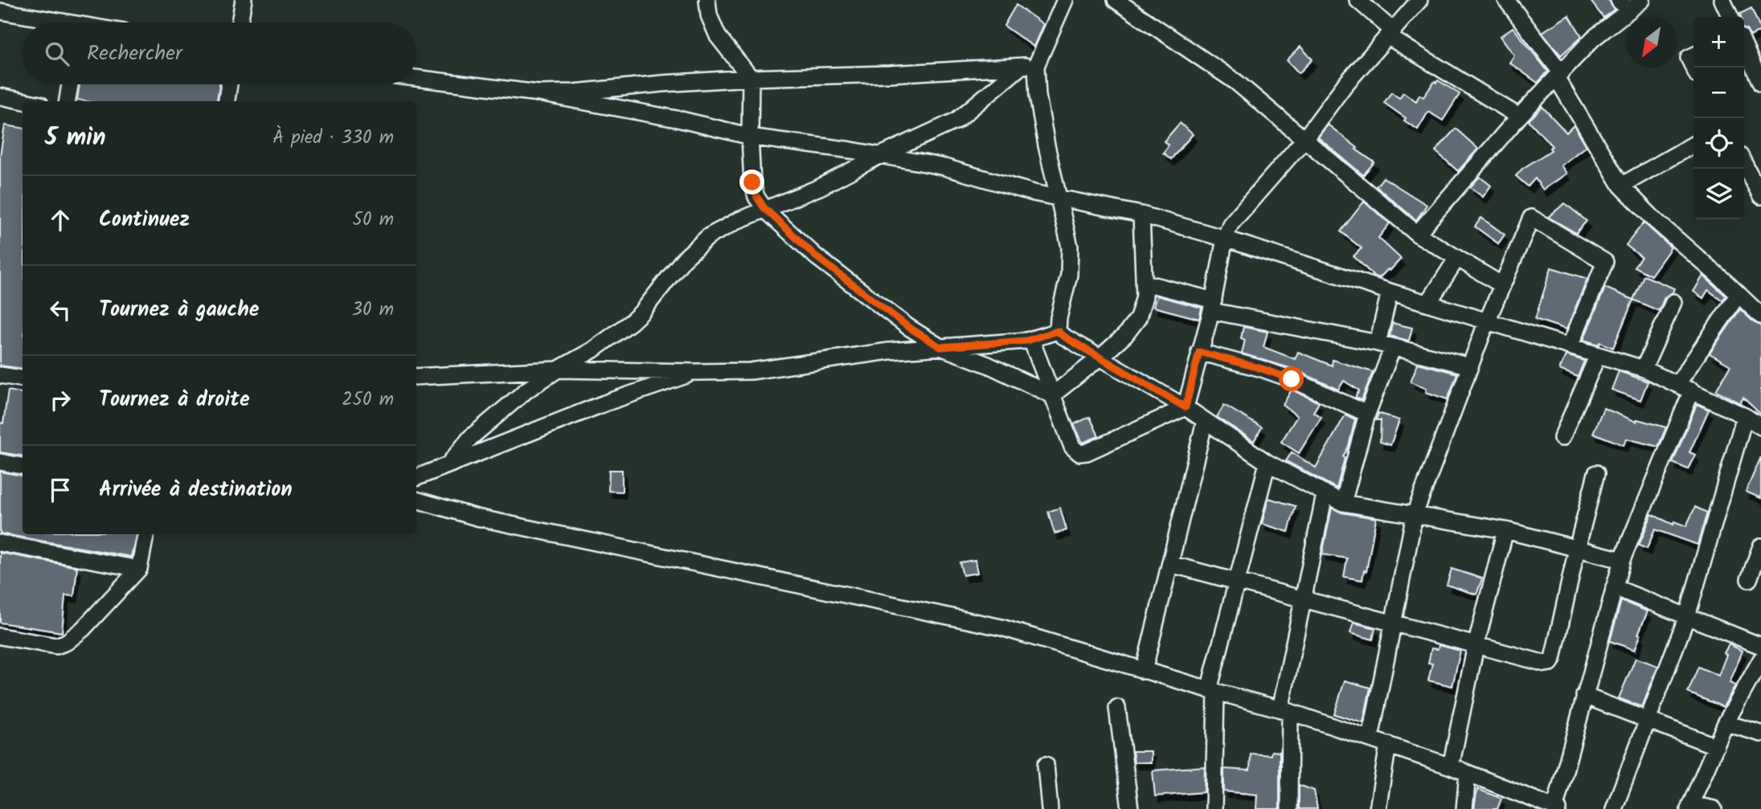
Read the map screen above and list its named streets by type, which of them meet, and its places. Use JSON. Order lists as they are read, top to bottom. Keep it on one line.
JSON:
{"north":"bottom left","page":{"map_buttons":["+","−"],"search":"Rechercher","heading":["5 min","À pied · 330 m"],"list":[["Continuez","50 m"],["Tournez à gauche","30 m"],["Tournez à droite","250 m"],"Arrivée à destination"]}}
